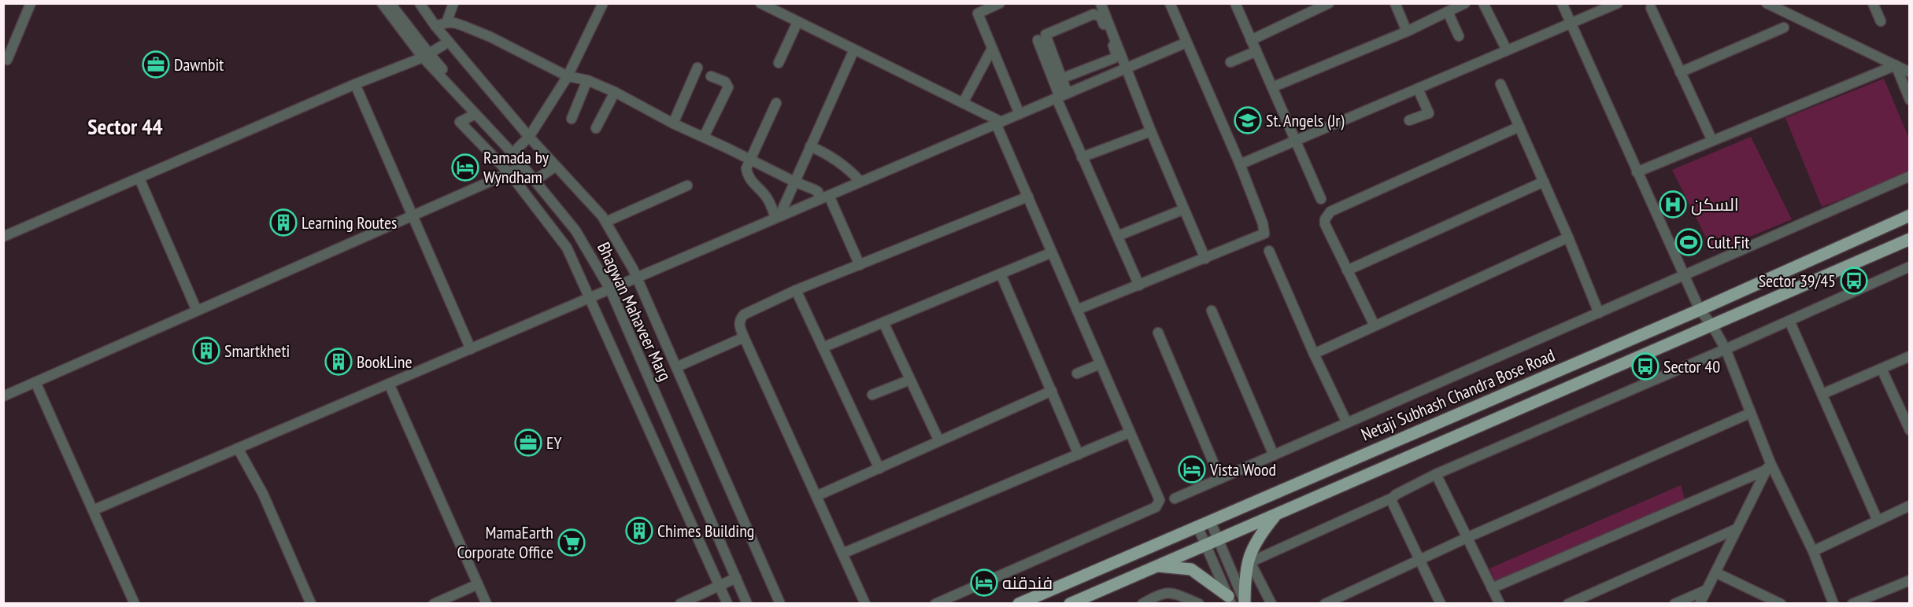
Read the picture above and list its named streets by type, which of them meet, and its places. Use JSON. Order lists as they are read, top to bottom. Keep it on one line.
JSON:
{"streets":{"main road":["Netaji Subhash Chandra Bose Road"],"street":["Bhagwan Mahaveer Marg"]},"districts":["Sector 44"],"places":{"office":["Dawnbit","EY"],"school or university":["St. Angels (Jr)"],"hotel":["Ramada by Wyndham","Vista Wood","فندقنه"],"hospital":["السكن"],"building":["Learning Routes","Smartkheti","BookLine","Chimes Building"],"sports":["Cult.Fit"],"bus stop":["Sector 39/45","Sector 40"],"supermarket":["MamaEarth Corporate Office"]}}
